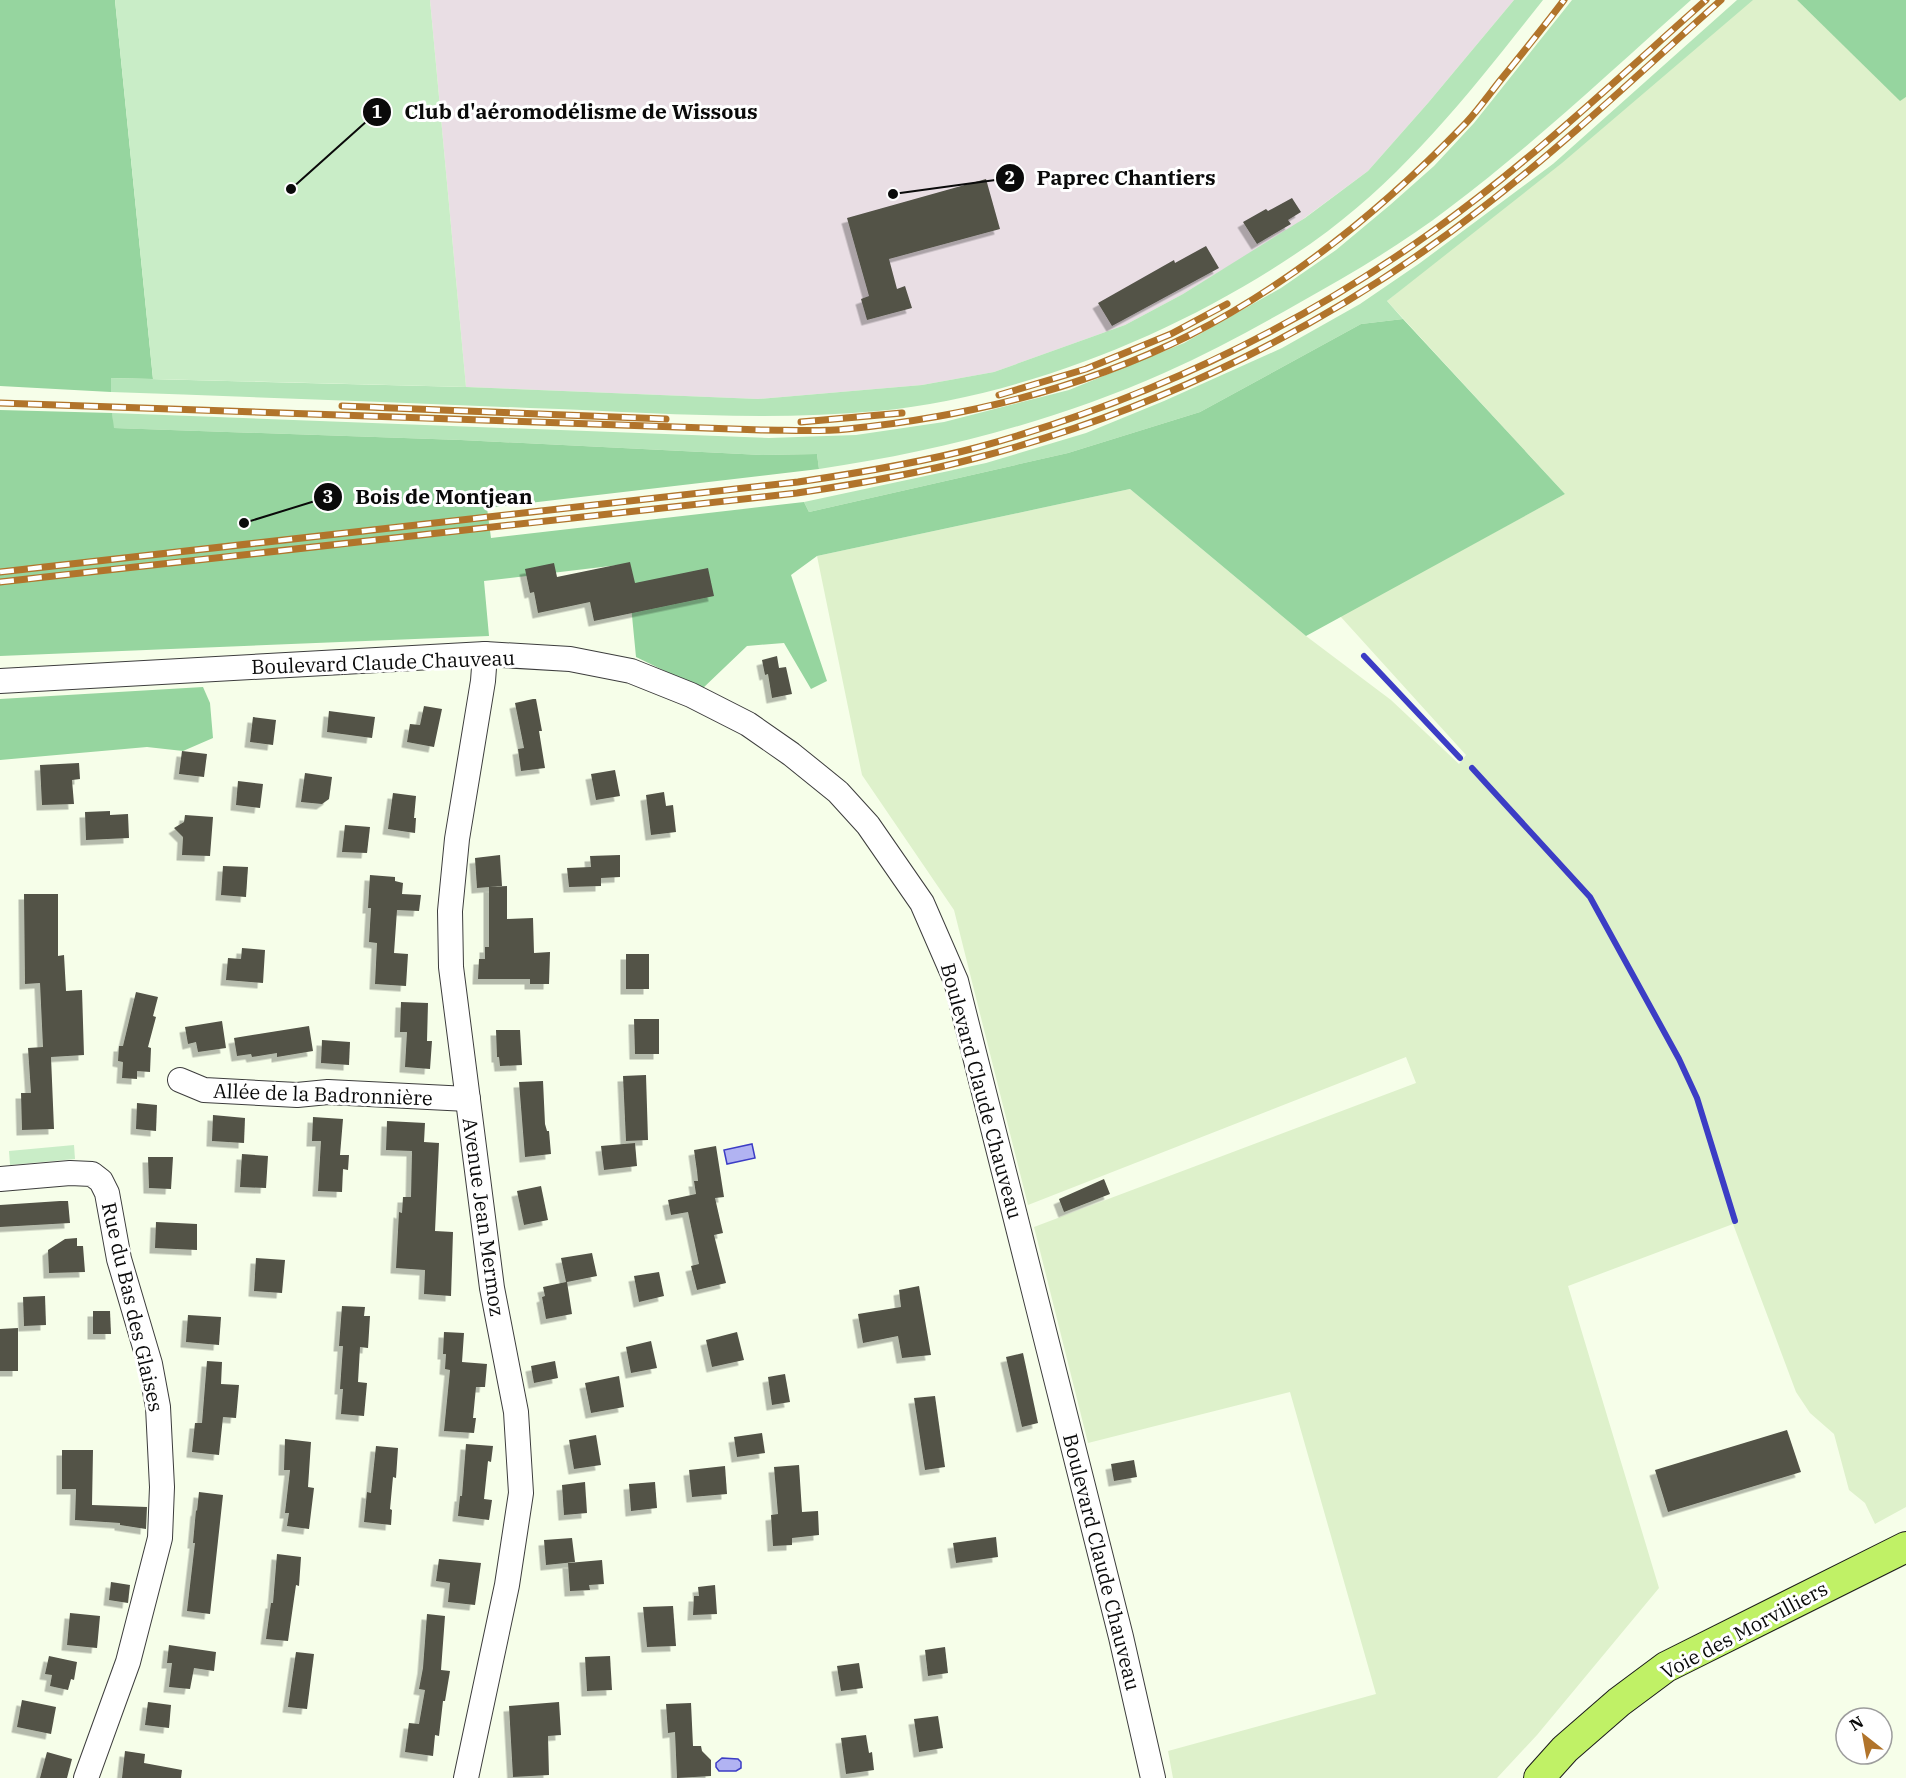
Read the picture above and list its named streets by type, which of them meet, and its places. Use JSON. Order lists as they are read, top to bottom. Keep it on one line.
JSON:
{"streets":{"main road":["Voie des Morvilliers"],"street":["Boulevard Claude Chauveau","Allée de la Badronnière","Avenue Jean Mermoz","Rue du Bas des Glaises"]},"crossings":[["Boulevard Claude Chauveau","Avenue Jean Mermoz"],["Allée de la Badronnière","Avenue Jean Mermoz"]],"places":["Club d'aéromodélisme de Wissous","Paprec Chantiers","Bois de Montjean"],"north":"top left"}
